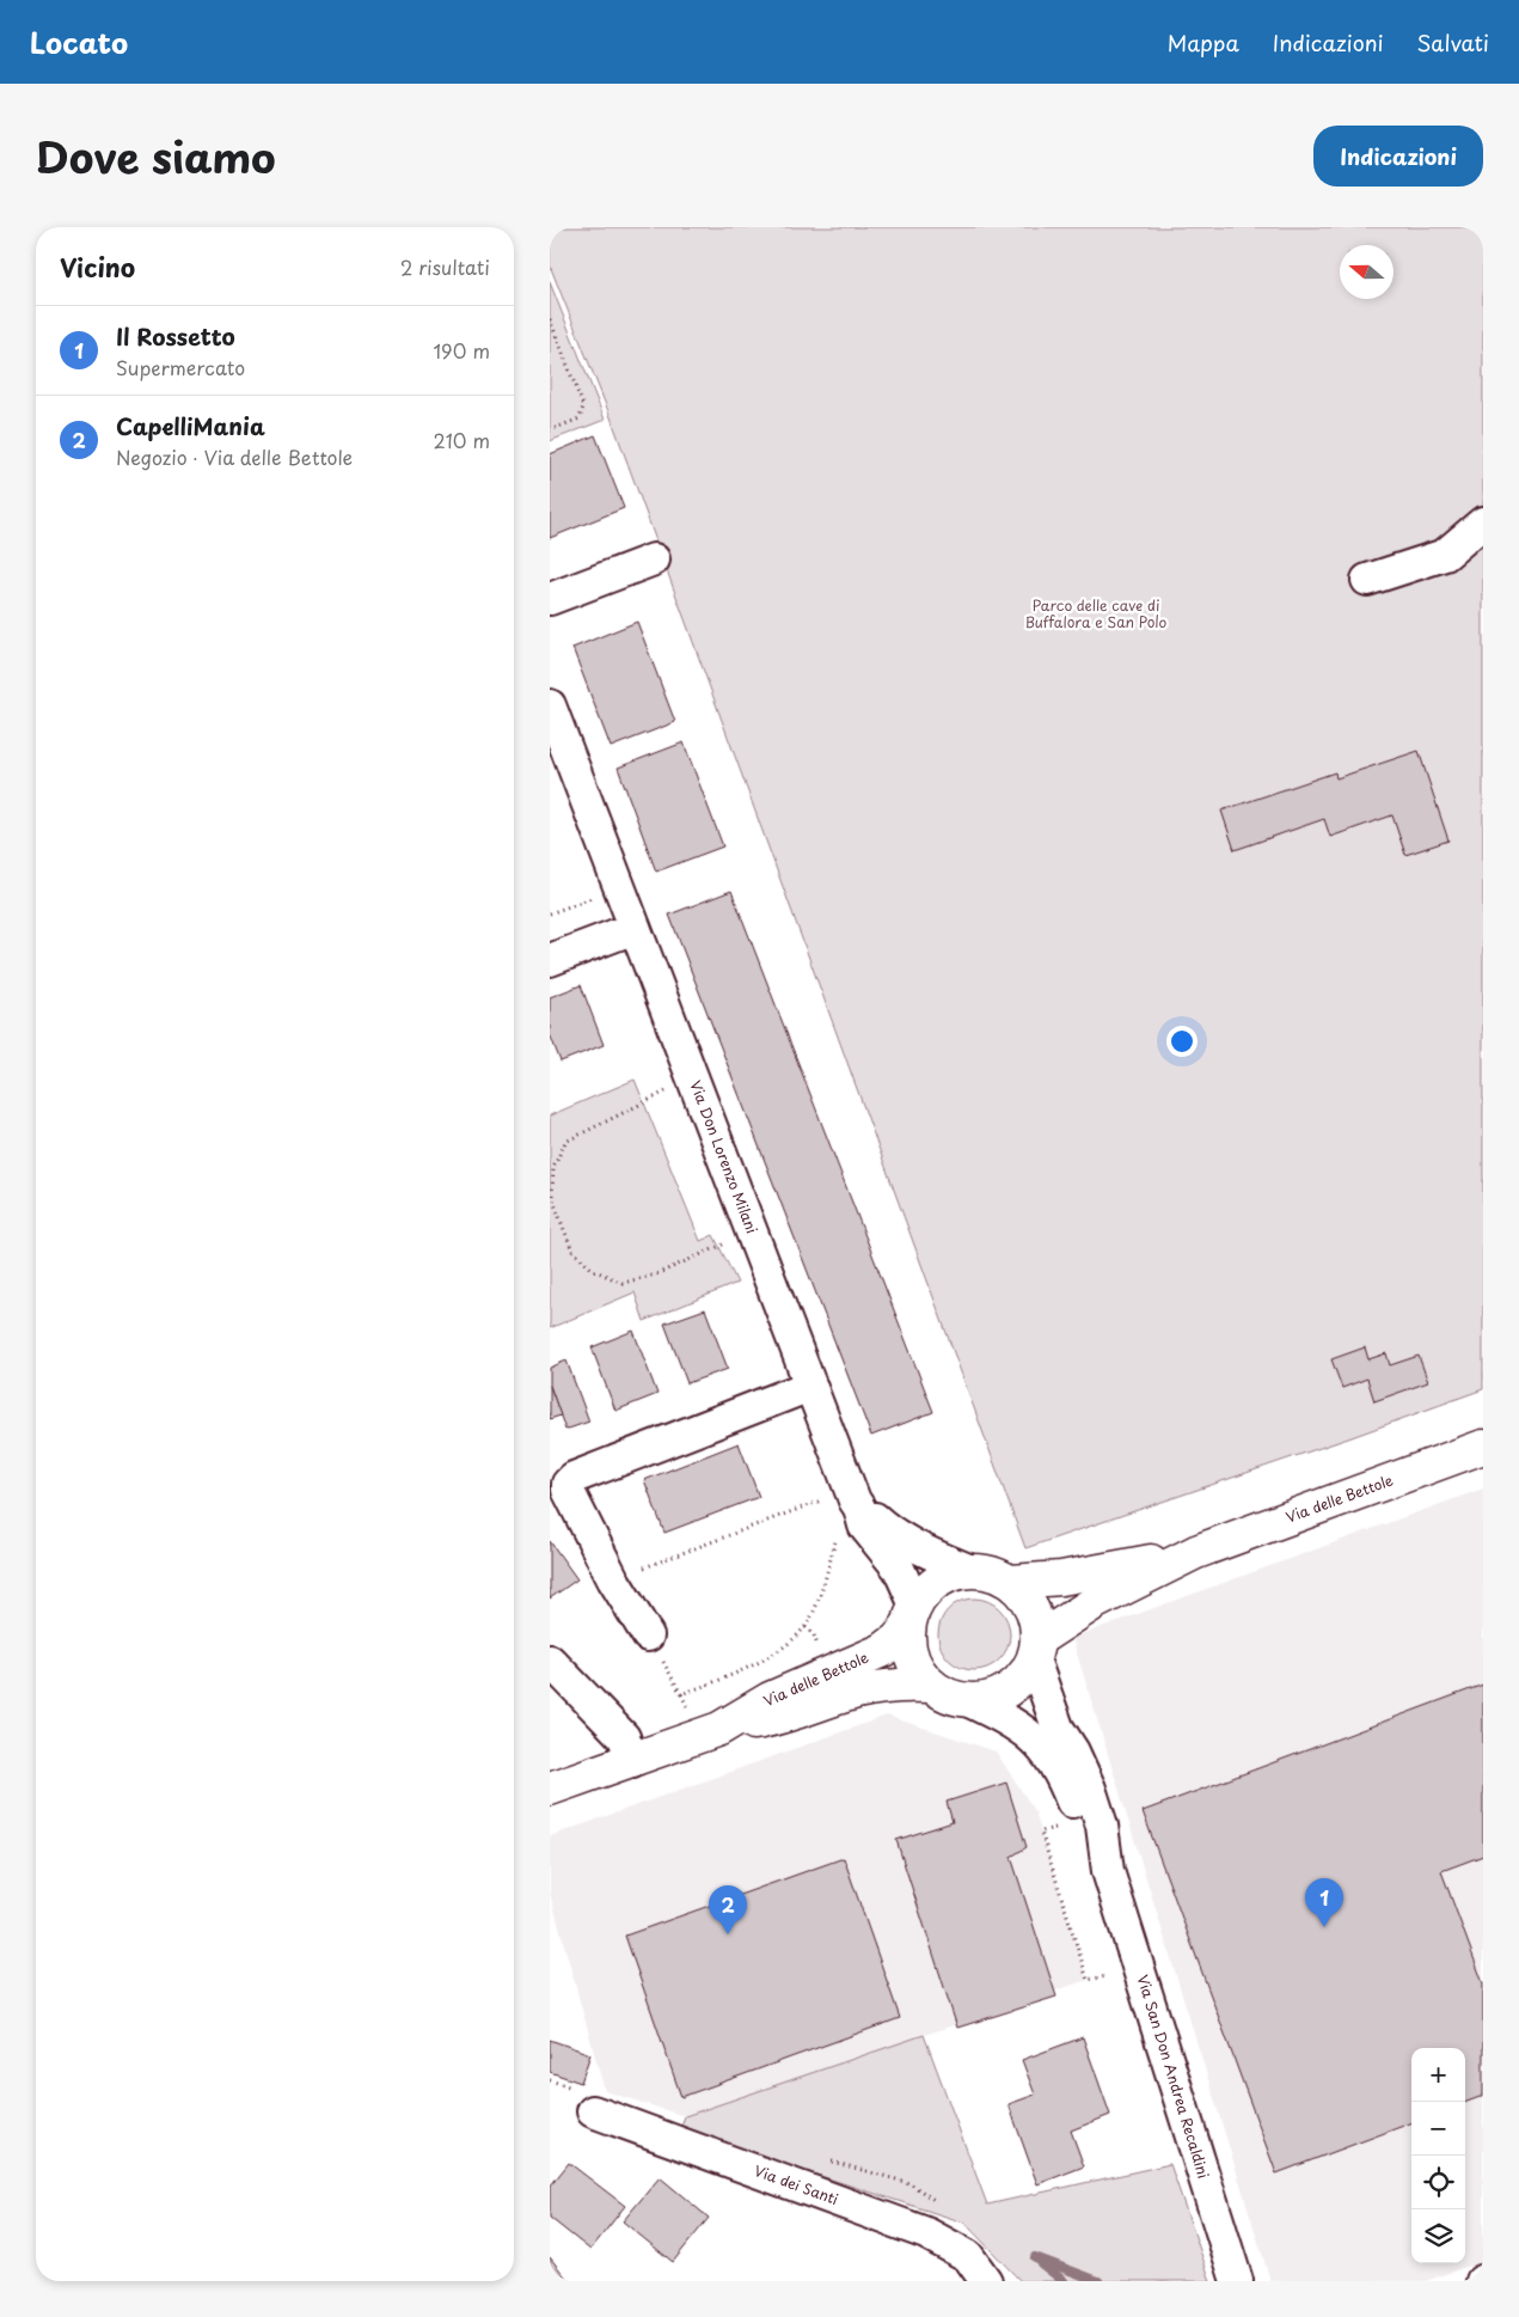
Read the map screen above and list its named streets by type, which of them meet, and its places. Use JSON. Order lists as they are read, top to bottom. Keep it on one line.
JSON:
{"streets":{"main road":["Via delle Bettole"],"street":["Via Don Lorenzo Milani","Via San Don Andrea Recaldini","Via dei Santi"]},"crossings":[["Via Don Lorenzo Milani","Via delle Bettole"],["Via Don Lorenzo Milani","Via San Don Andrea Recaldini"],["Via delle Bettole","Via San Don Andrea Recaldini"]],"parks":["Parco delle cave di Buffalora e San Polo"],"north":"left","page":{"header":"Locato","nav":["Mappa","Indicazioni","Salvati"],"title":"Dove siamo","buttons":"Indicazioni","heading":["Vicino","2 risultati"],"list":[{"mark":"1","name":"Il Rossetto","note":"Supermercato","value":"190 m"},{"mark":"2","name":"CapelliMania","note":"Negozio · Via delle Bettole","value":"210 m"}],"pins":["1","2"],"map_buttons":["+","−"]}}
